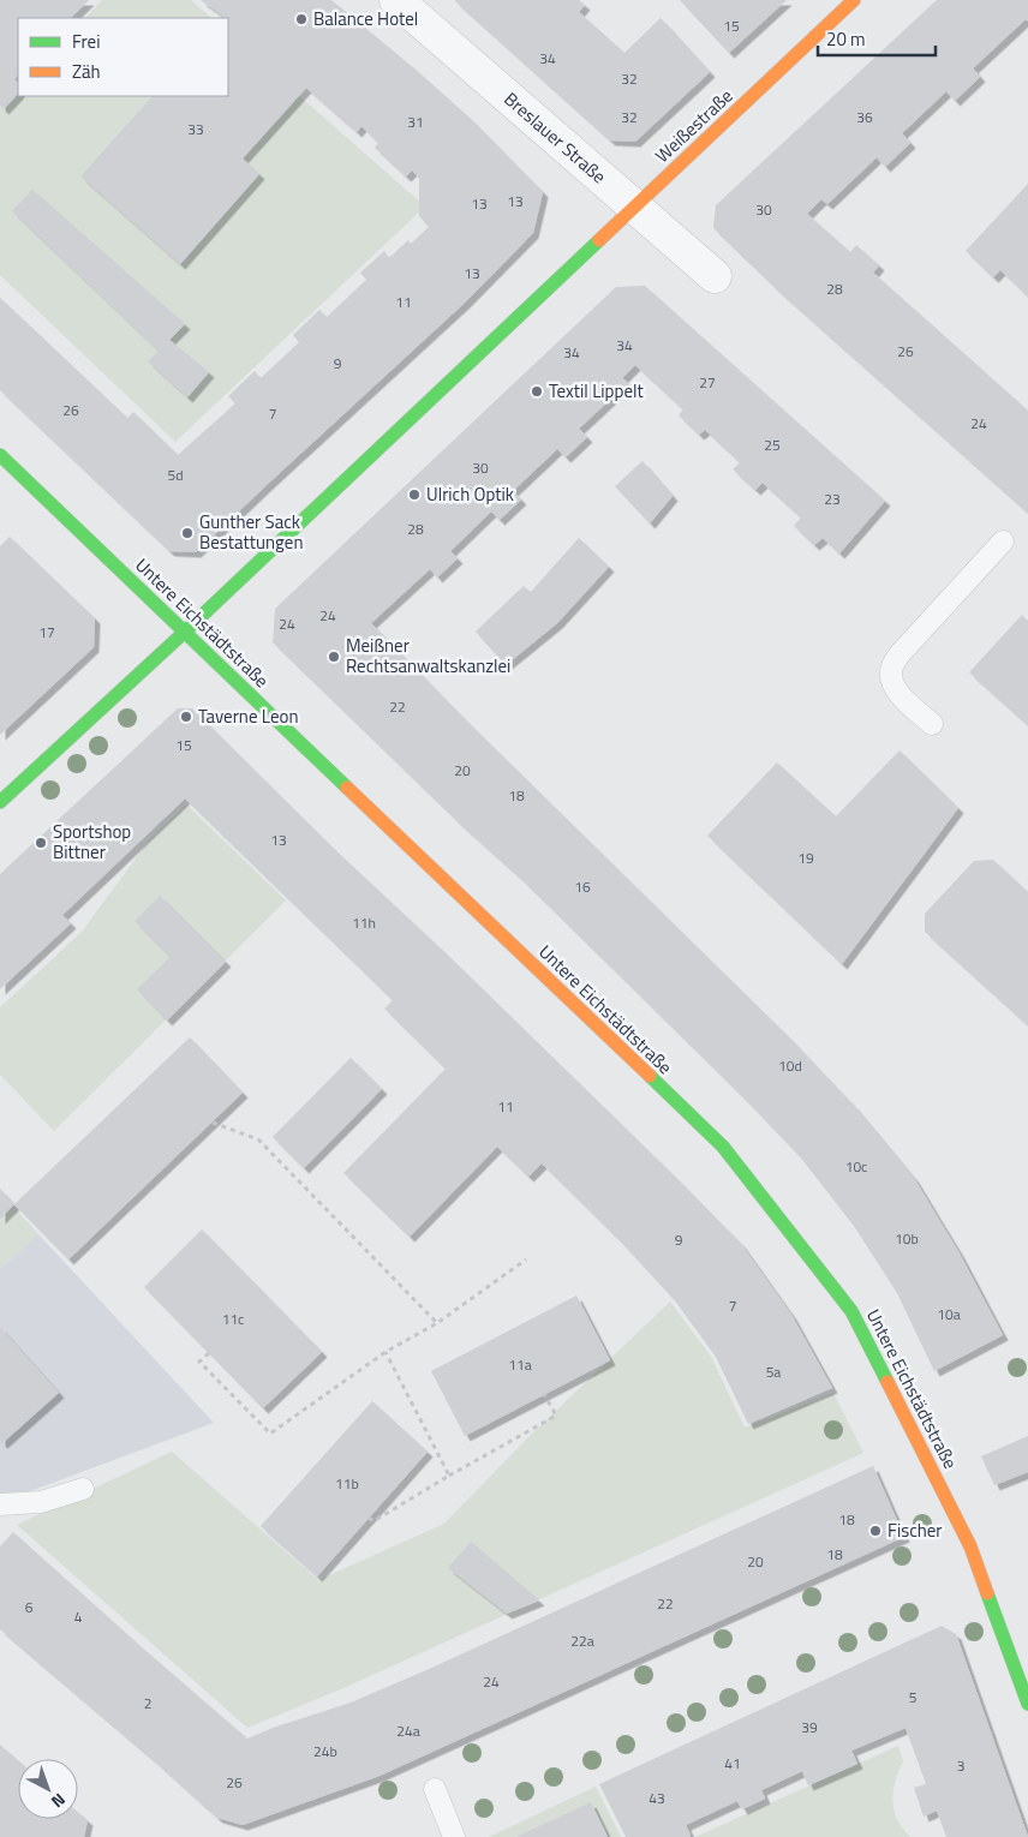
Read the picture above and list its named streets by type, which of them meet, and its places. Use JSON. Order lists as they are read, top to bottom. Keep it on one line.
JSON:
{"streets":{"street":["Weißestraße","Breslauer Straße","Untere Eichstädtstraße"]},"crossings":[["Weißestraße","Breslauer Straße"],["Weißestraße","Untere Eichstädtstraße"]],"places":["Balance Hotel","Textil Lippelt","Ulrich Optik","Gunther Sack Bestattungen","Meißner Rechtsanwaltskanzlei","Taverne Leon","Sportshop Bittner","Fischer"],"house_numbers":["15","34","32","32","36","31","33","13","13","30","13","28","11","34","26","34","9","27","26","7","24","25","30","5d","23","28","24","24","17","22","15","20","18","13","19","16","11h","10d","11","10c","10b","9","7","10a","11c","11a","5a","11b","18","18","20","22","6","4","22a","24","5","2","39","24a","24b","41","3","26","43"],"legend":["Frei","Zäh"],"scale_bar":"20 m","north":"bottom right"}
